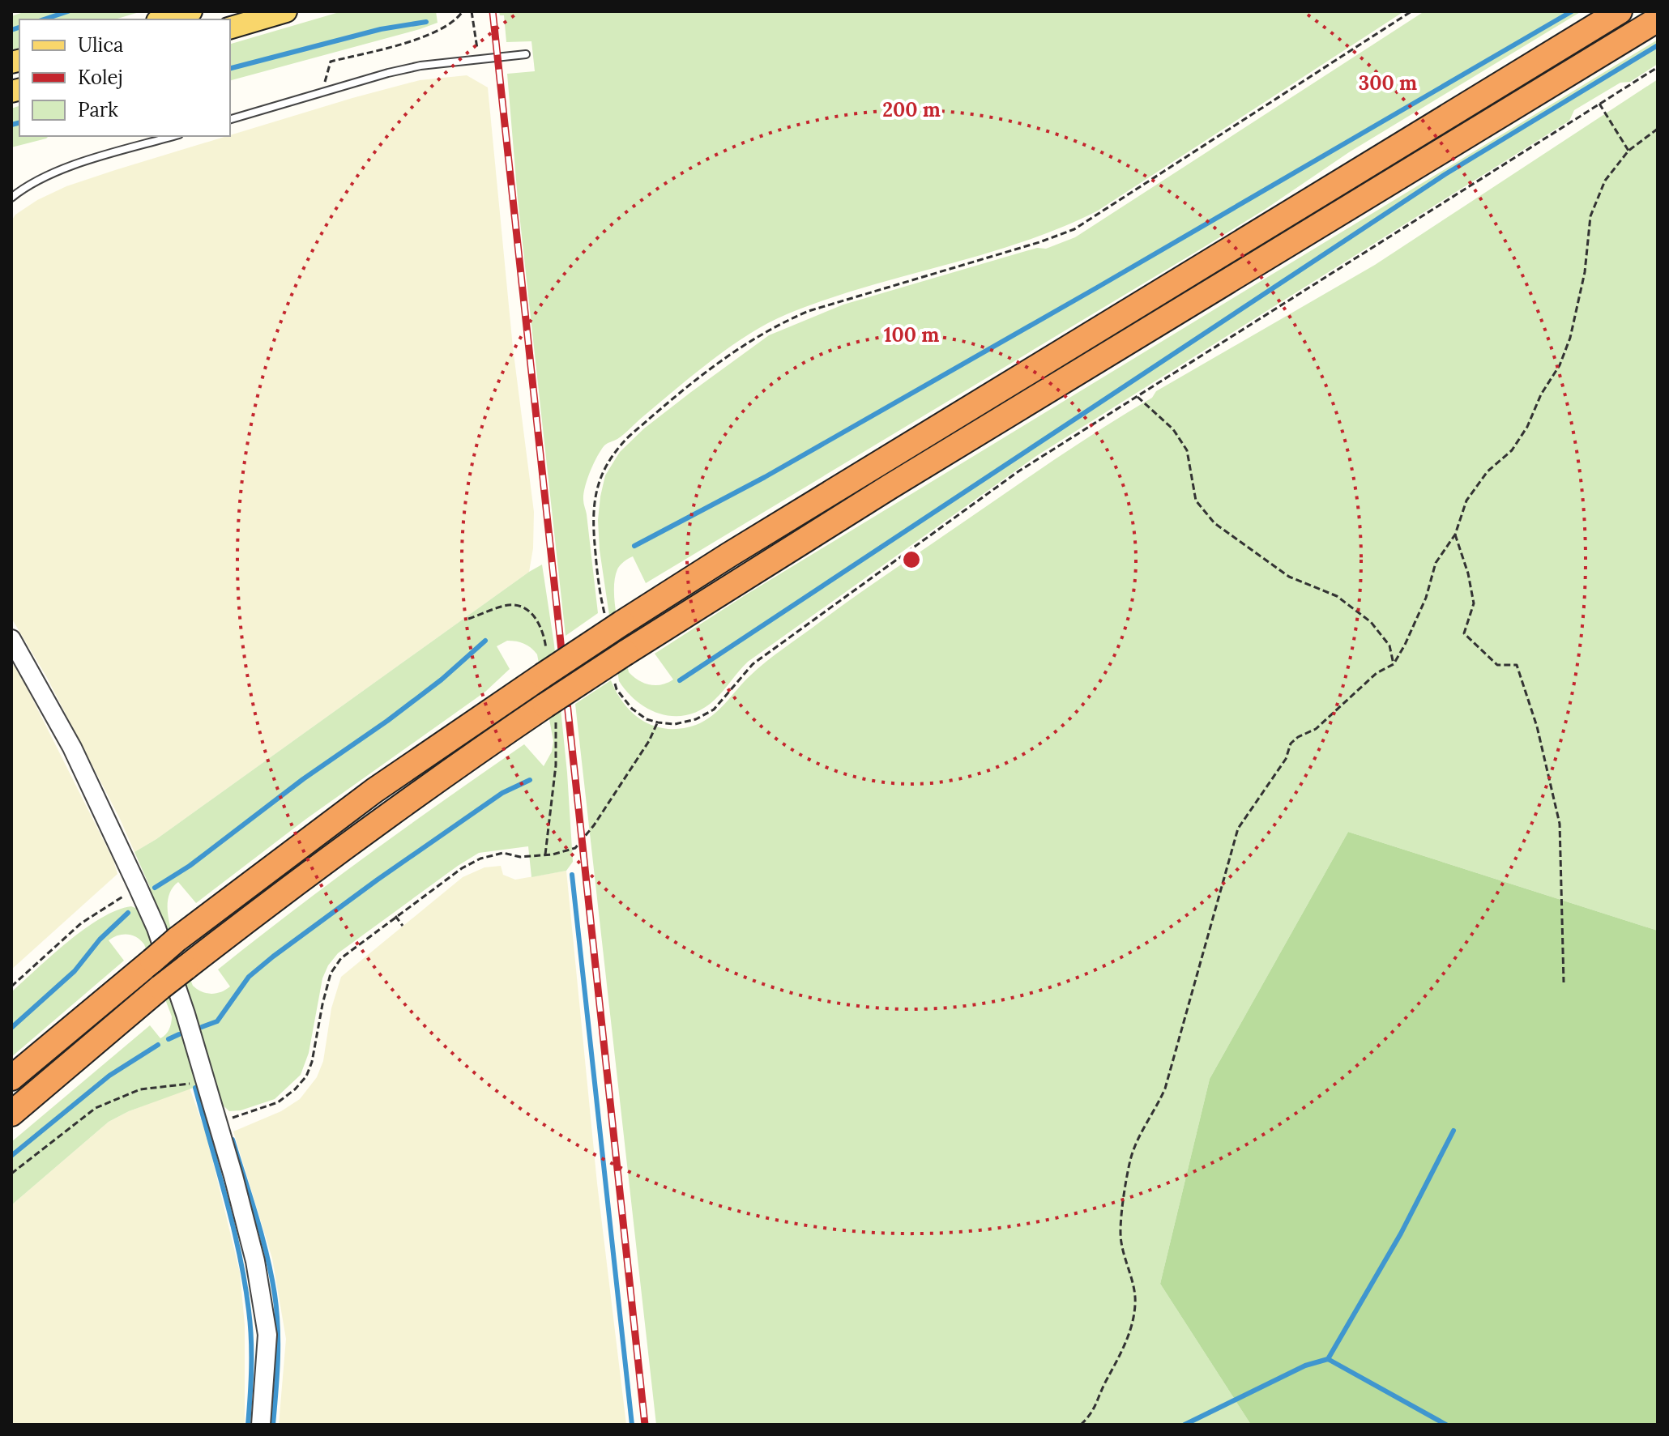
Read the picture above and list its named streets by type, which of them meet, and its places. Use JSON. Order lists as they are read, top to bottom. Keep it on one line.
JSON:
{"legend":["Ulica","Kolej","Park"],"rings":["300 m","200 m","100 m"]}
